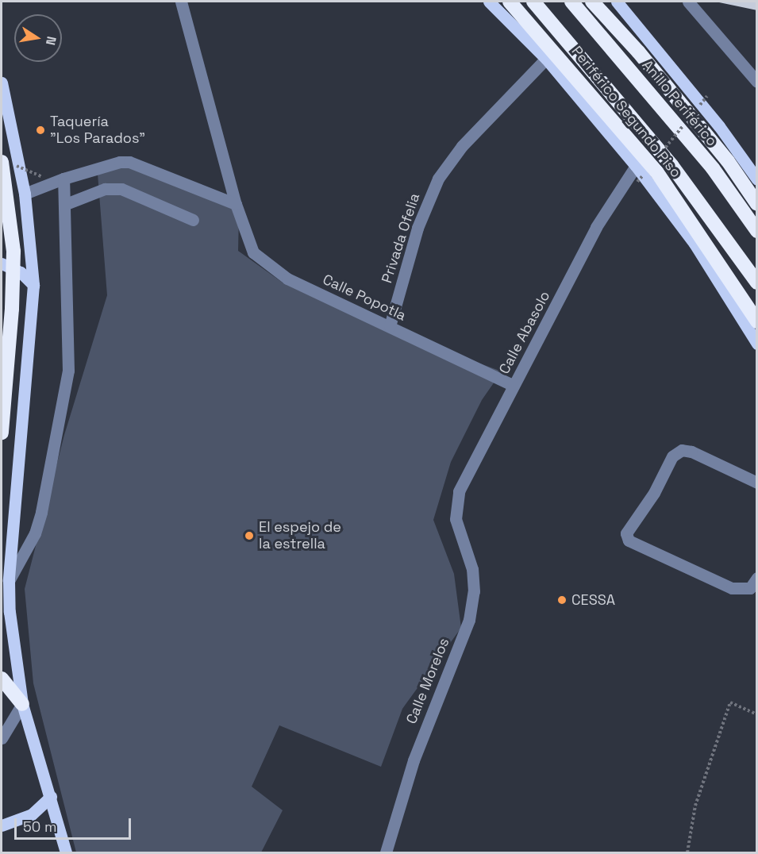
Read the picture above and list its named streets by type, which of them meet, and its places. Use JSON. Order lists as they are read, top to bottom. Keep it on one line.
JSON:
{"streets":{"highway":["Anillo Periférico","Periférico Segundo Piso"],"street":["Privada Ofelia","Calle Popotla","Calle Abasolo","Calle Morelos"]},"crossings":[["Privada Ofelia","Calle Popotla"],["Calle Popotla","Calle Abasolo"],["Calle Abasolo","Calle Morelos"]],"places":["Taquería \"Los Parados\"","El espejo de la estrella","CESSA"],"scale_bar":"50 m","north":"right"}
